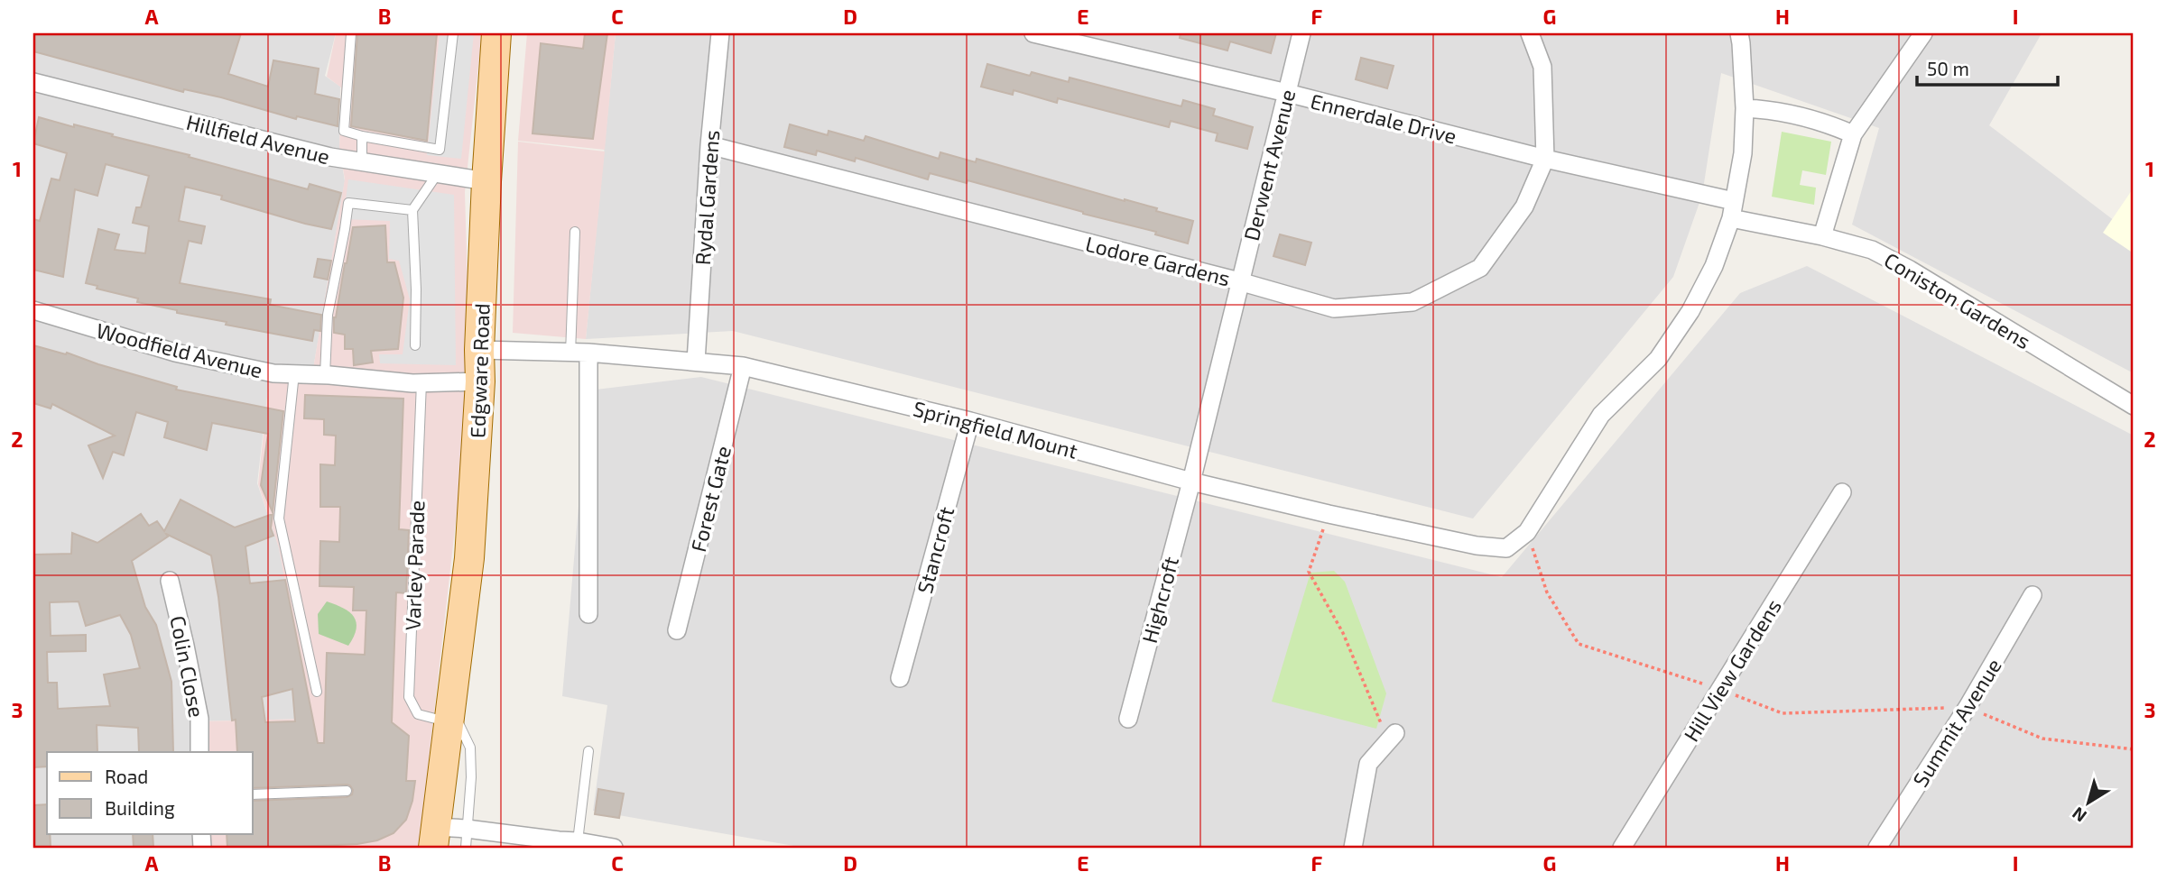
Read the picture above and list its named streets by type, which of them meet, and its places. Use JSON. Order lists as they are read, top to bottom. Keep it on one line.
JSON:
{"streets":{"main road":["Edgware Road"],"street":["Ennerdale Drive","Hillfield Avenue","Derwent Avenue","Rydal Gardens","Lodore Gardens","Coniston Gardens","Woodfield Avenue","Springfield Mount","Forest Gate","Stancroft","Highcroft","Colin Close","Hill View Gardens","Summit Avenue"],"lane":["Varley Parade"]},"crossings":[["Ennerdale Drive","Derwent Avenue"],["Ennerdale Drive","Lodore Gardens"],["Ennerdale Drive","Coniston Gardens"],["Hillfield Avenue","Edgware Road"],["Derwent Avenue","Lodore Gardens"],["Derwent Avenue","Springfield Mount"],["Derwent Avenue","Highcroft"],["Rydal Gardens","Lodore Gardens"],["Rydal Gardens","Springfield Mount"],["Woodfield Avenue","Edgware Road"],["Woodfield Avenue","Varley Parade"],["Edgware Road","Springfield Mount"],["Edgware Road","Varley Parade"],["Springfield Mount","Forest Gate"],["Springfield Mount","Stancroft"],["Springfield Mount","Highcroft"]],"legend":["Road","Building"],"scale_bar":"50 m","north":"bottom left","grid":{"columns":["A","B","C","D","E","F","G","H","I"],"rows":["1","2","3"]}}
